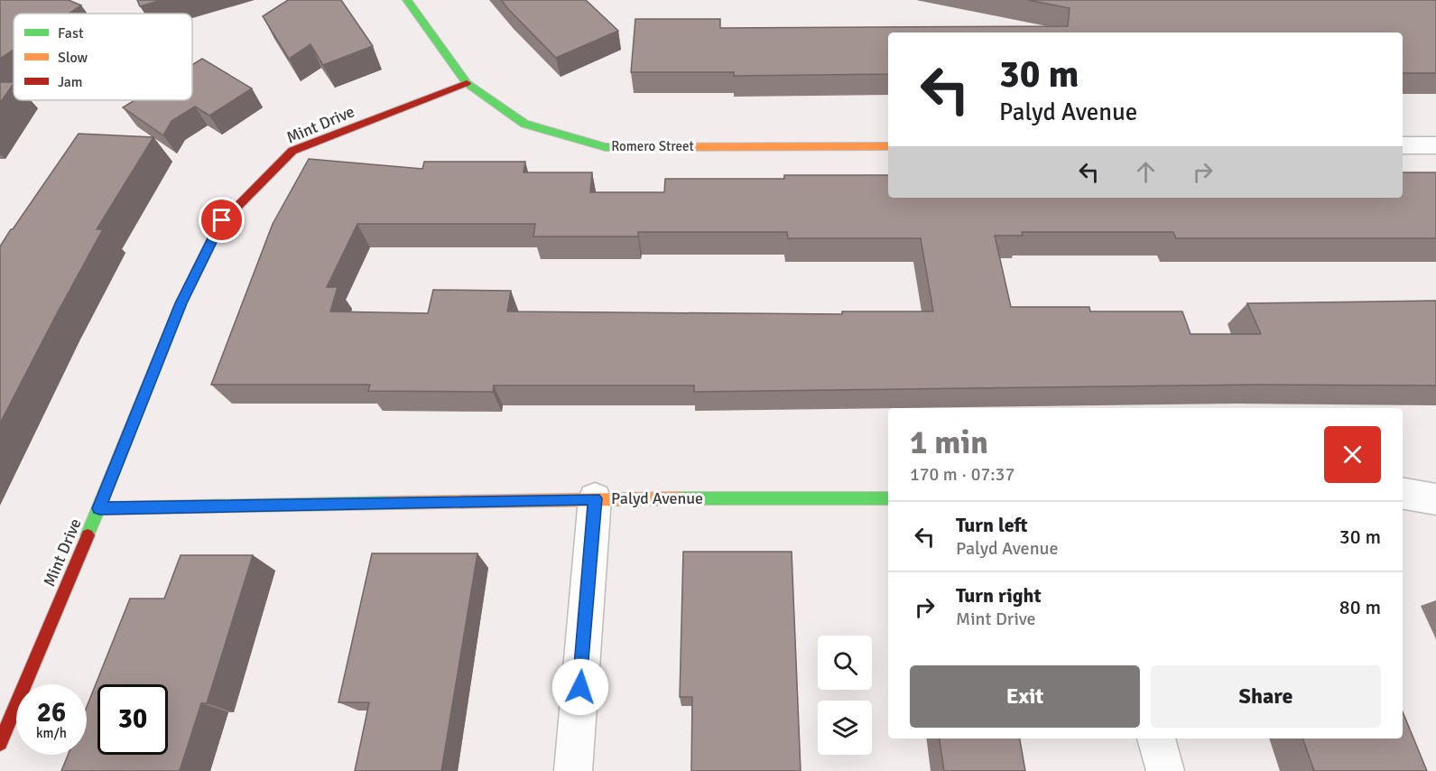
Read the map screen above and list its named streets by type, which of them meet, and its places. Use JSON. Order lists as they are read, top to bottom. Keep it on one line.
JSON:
{"streets":{"street":["Mint Drive","Romero Street","Palyd Avenue"]},"crossings":[["Mint Drive","Romero Street"],["Mint Drive","Palyd Avenue"]],"legend":["Fast","Slow","Jam"],"page":{"turn":["30 m","Palyd Avenue"],"heading":["1 min","170 m · 07:37"],"list":[{"name":"Turn left","note":"Palyd Avenue","value":"30 m"},{"name":"Turn right","note":"Mint Drive","value":"80 m"}],"buttons":["Exit","Share"],"speed":"26 km/h","limit":"30"}}
